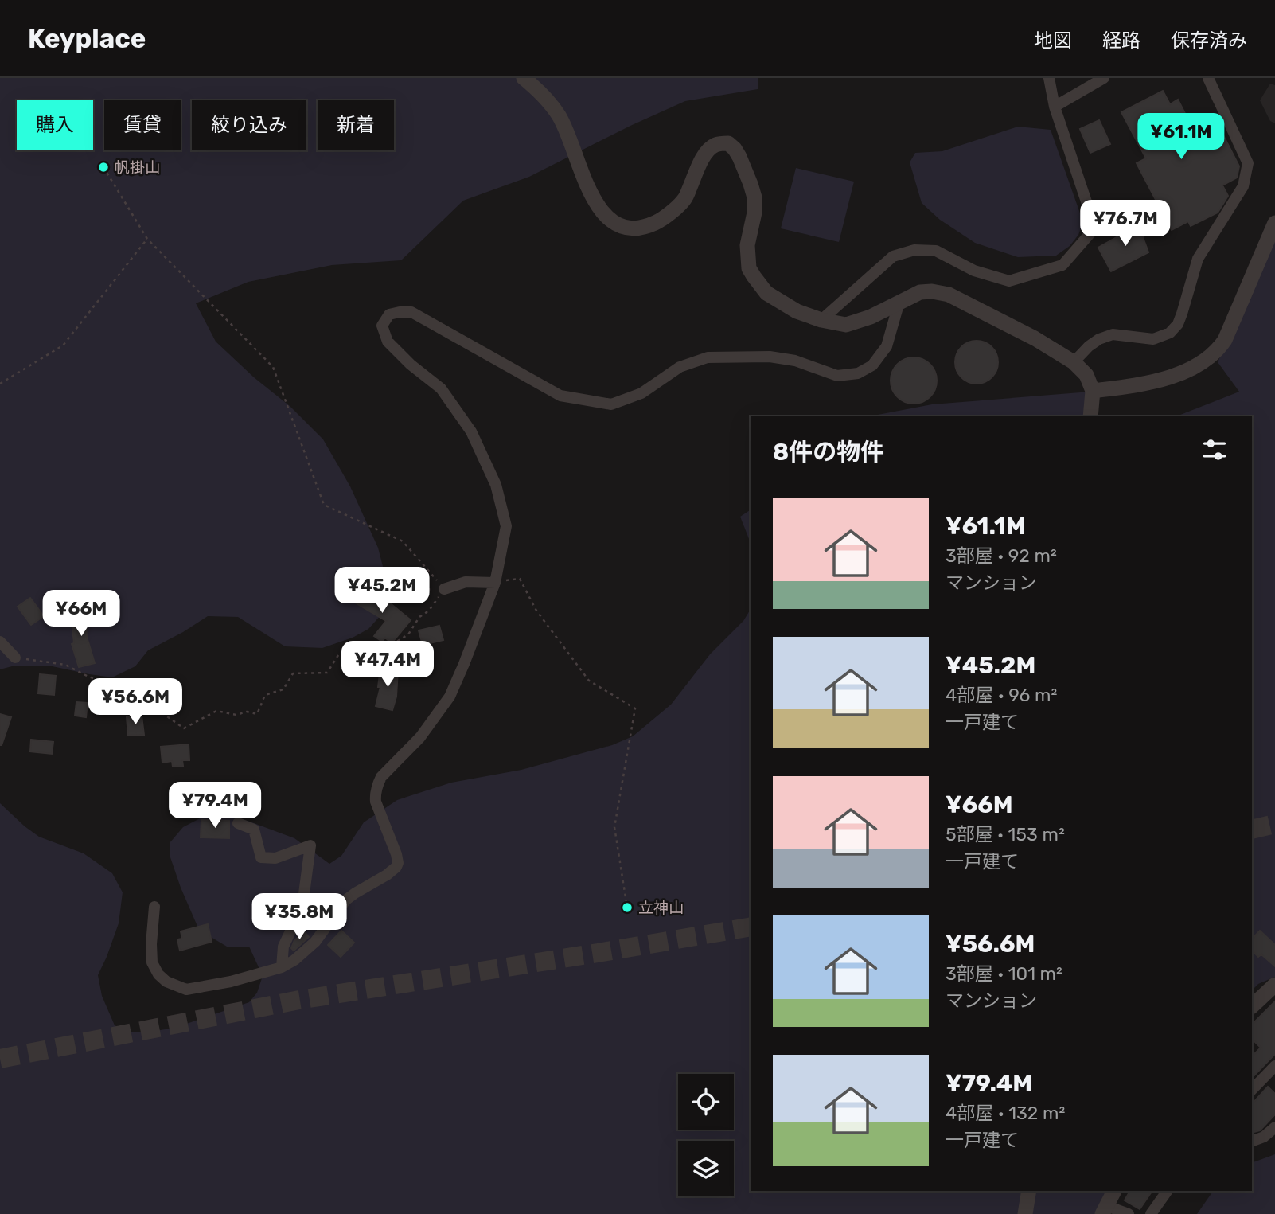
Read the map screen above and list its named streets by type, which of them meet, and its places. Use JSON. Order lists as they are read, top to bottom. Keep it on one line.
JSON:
{"places":["帆掛山","立神山"],"page":{"header":"Keyplace","nav":["地図","経路","保存済み"],"chip":["購入","賃貸","絞り込み","新着"],"price":["¥61.1M","¥76.7M","¥45.2M","¥66M","¥47.4M","¥56.6M","¥79.4M","¥35.8M"],"heading":"8件の物件","list":[{"name":"¥61.1M","note":"3部屋 · 92 m² · マンション"},{"name":"¥45.2M","note":"4部屋 · 96 m² · 一戸建て"},{"name":"¥66M","note":"5部屋 · 153 m² · 一戸建て"},{"name":"¥56.6M","note":"3部屋 · 101 m² · マンション"},{"name":"¥79.4M","note":"4部屋 · 132 m² · 一戸建て"}]}}
